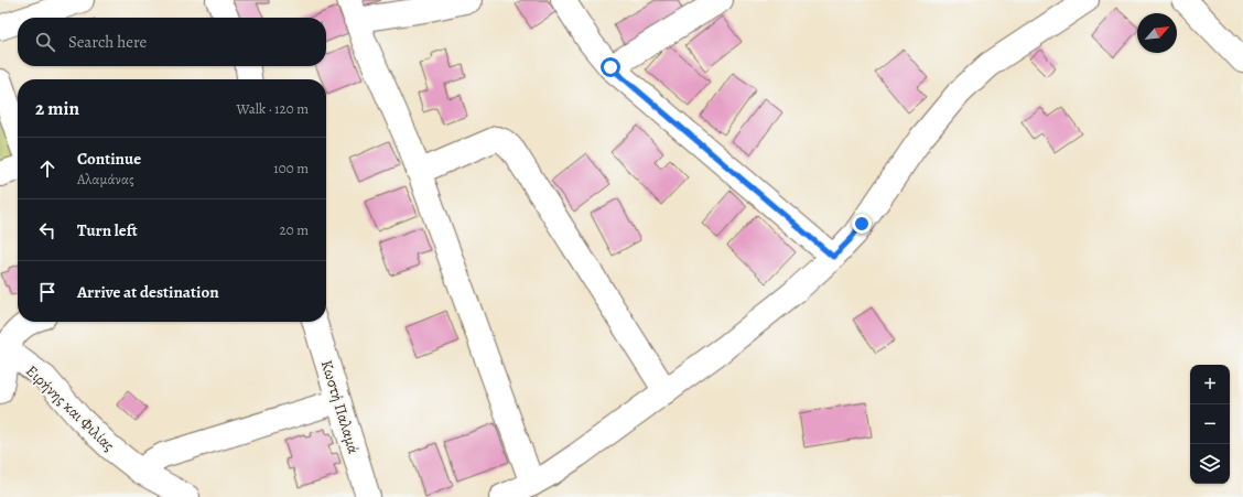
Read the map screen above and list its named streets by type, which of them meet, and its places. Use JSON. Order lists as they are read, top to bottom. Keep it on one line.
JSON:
{"streets":{"street":["Κωστή Παλαμά","Ειρήνης και Φιλίας"]},"north":"top right","page":{"search":"Search here","heading":["2 min","Walk · 120 m"],"list":[["Continue","Αλαμάνας","100 m"],["Turn left","20 m"],"Arrive at destination"],"map_buttons":["+","−"]}}
